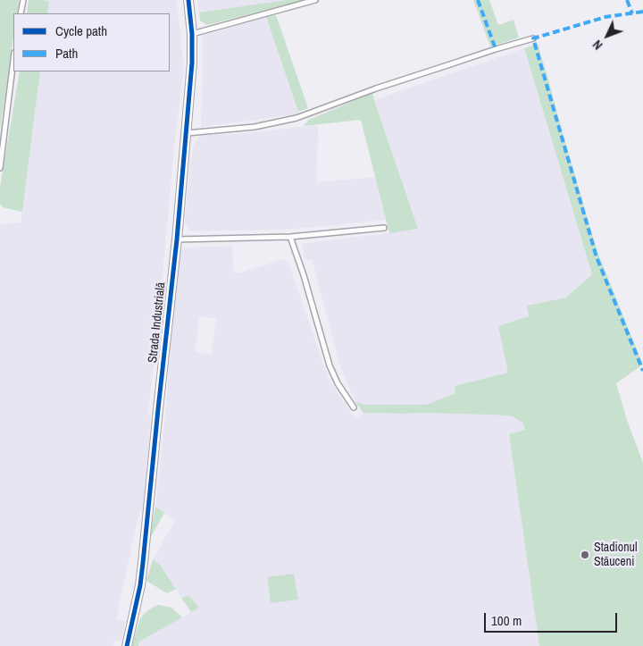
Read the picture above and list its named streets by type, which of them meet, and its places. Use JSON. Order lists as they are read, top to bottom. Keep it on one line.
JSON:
{"streets":{"street":["Strada Industrială"]},"places":["Stadionul Stăuceni"],"legend":["Cycle path","Path"],"scale_bar":"100 m","north":"bottom left"}
